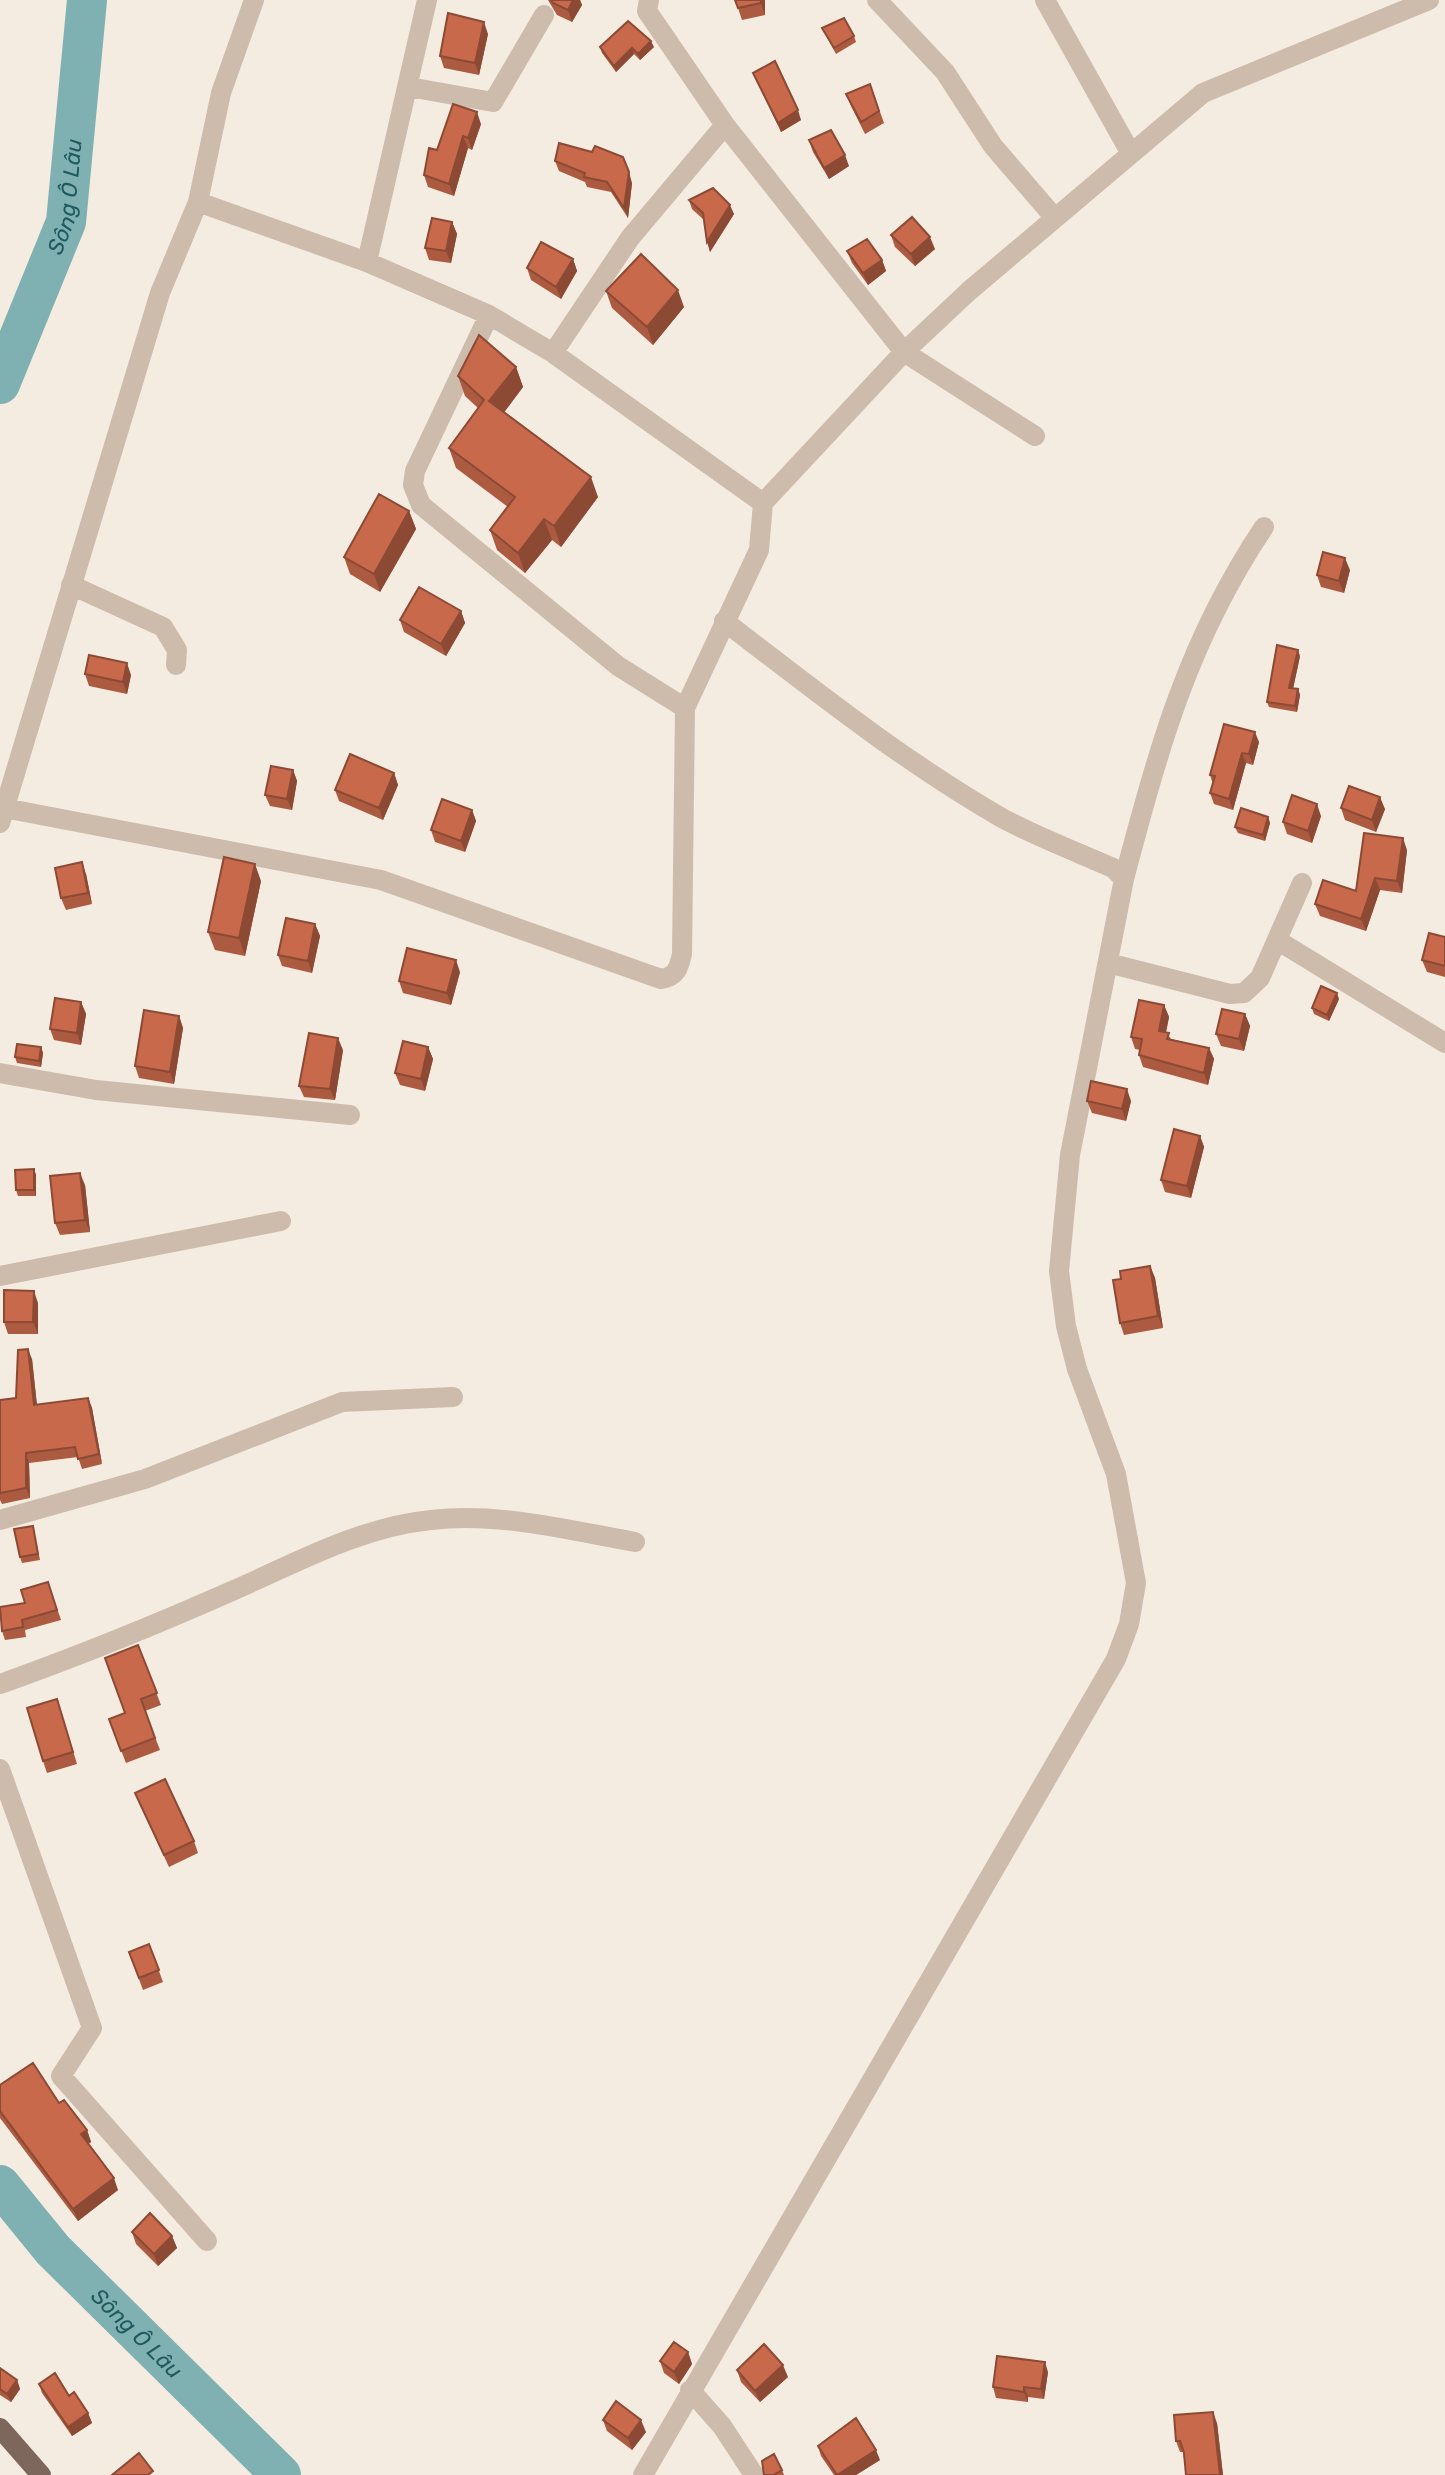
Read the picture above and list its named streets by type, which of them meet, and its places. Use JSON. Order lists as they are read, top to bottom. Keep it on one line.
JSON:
{"water":["Sông Ô Lâu"]}
